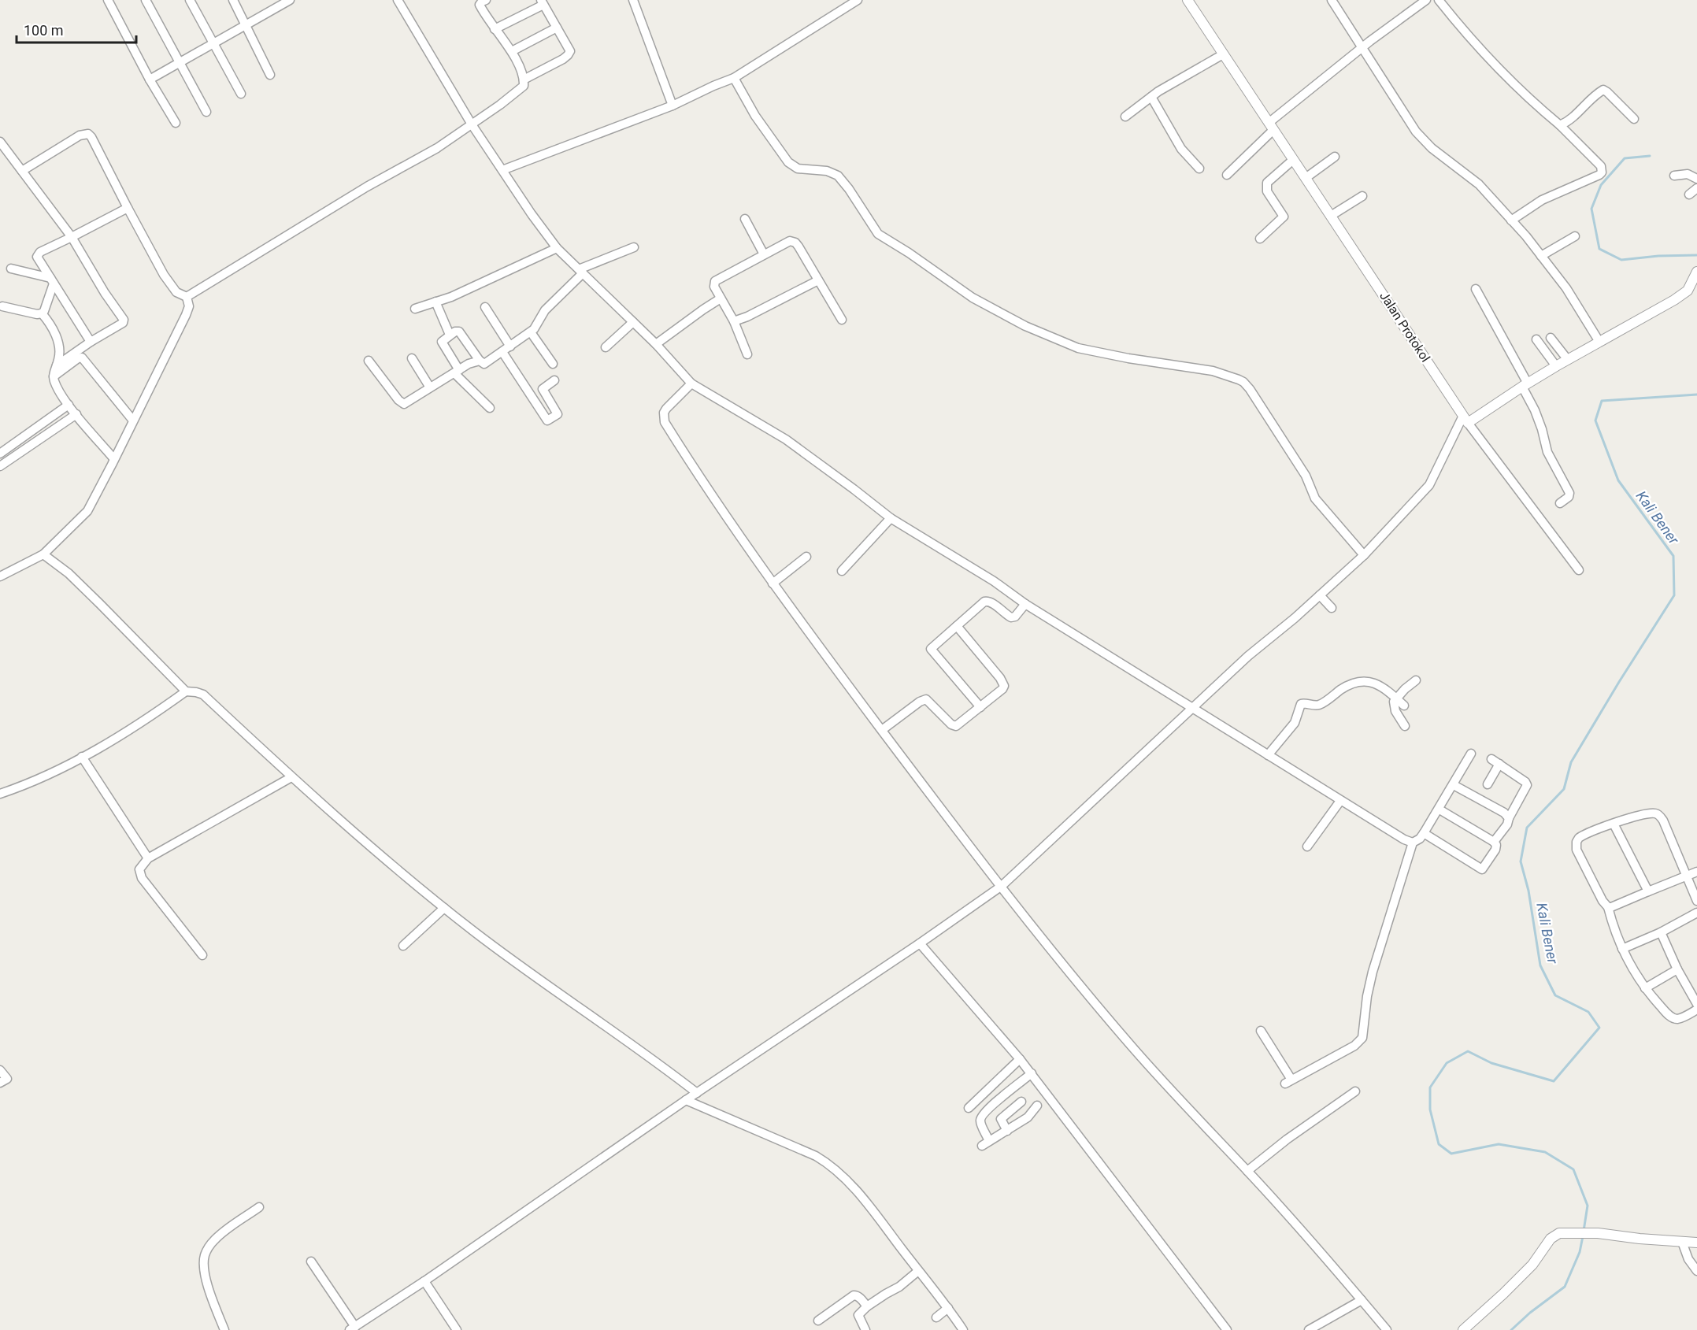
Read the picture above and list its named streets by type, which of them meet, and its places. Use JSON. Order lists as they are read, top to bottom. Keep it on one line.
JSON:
{"streets":{"street":["Jalan Protokol"]},"water":["Kali Bener"],"scale_bar":"100 m"}
